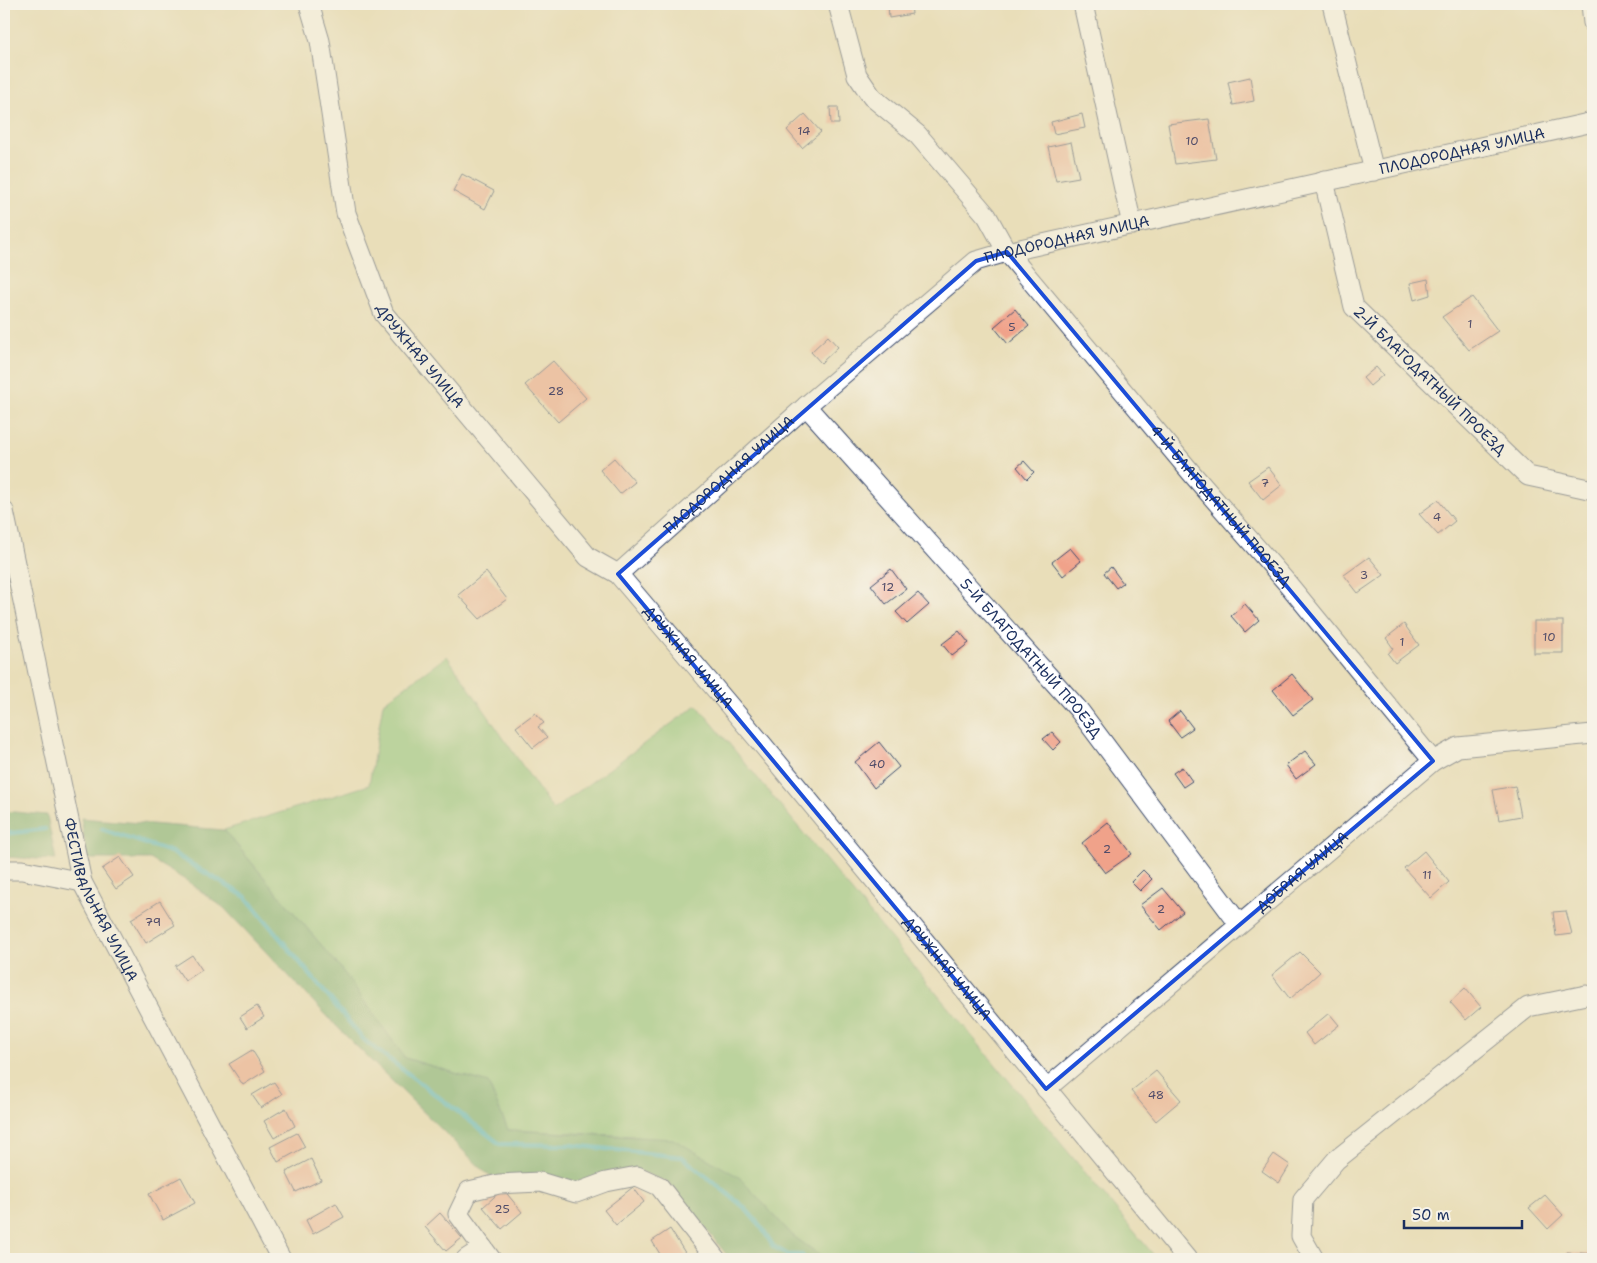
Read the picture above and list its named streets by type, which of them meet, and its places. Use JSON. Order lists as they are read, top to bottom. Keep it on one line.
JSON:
{"streets":{"street":["ПЛОДОРОДНАЯ УЛИЦА","ДРУЖНАЯ УЛИЦА","2-Й БЛАГОДАТНЫЙ ПРОЕЗД","4-Й БЛАГОДАТНЫЙ ПРОЕЗД","5-Й БЛАГОДАТНЫЙ ПРОЕЗД","ДОБРАЯ УЛИЦА","ФЕСТИВАЛЬНАЯ УЛИЦА"]},"crossings":[["ПЛОДОРОДНАЯ УЛИЦА","ДРУЖНАЯ УЛИЦА"],["ПЛОДОРОДНАЯ УЛИЦА","2-Й БЛАГОДАТНЫЙ ПРОЕЗД"],["ПЛОДОРОДНАЯ УЛИЦА","4-Й БЛАГОДАТНЫЙ ПРОЕЗД"],["ПЛОДОРОДНАЯ УЛИЦА","5-Й БЛАГОДАТНЫЙ ПРОЕЗД"],["ДРУЖНАЯ УЛИЦА","ДОБРАЯ УЛИЦА"],["4-Й БЛАГОДАТНЫЙ ПРОЕЗД","ДОБРАЯ УЛИЦА"],["5-Й БЛАГОДАТНЫЙ ПРОЕЗД","ДОБРАЯ УЛИЦА"]],"house_numbers":["14","10","1","5","28","7","4","3","12","10","1","40","2","11","2","79","48","25"],"scale_bar":"50 m"}
